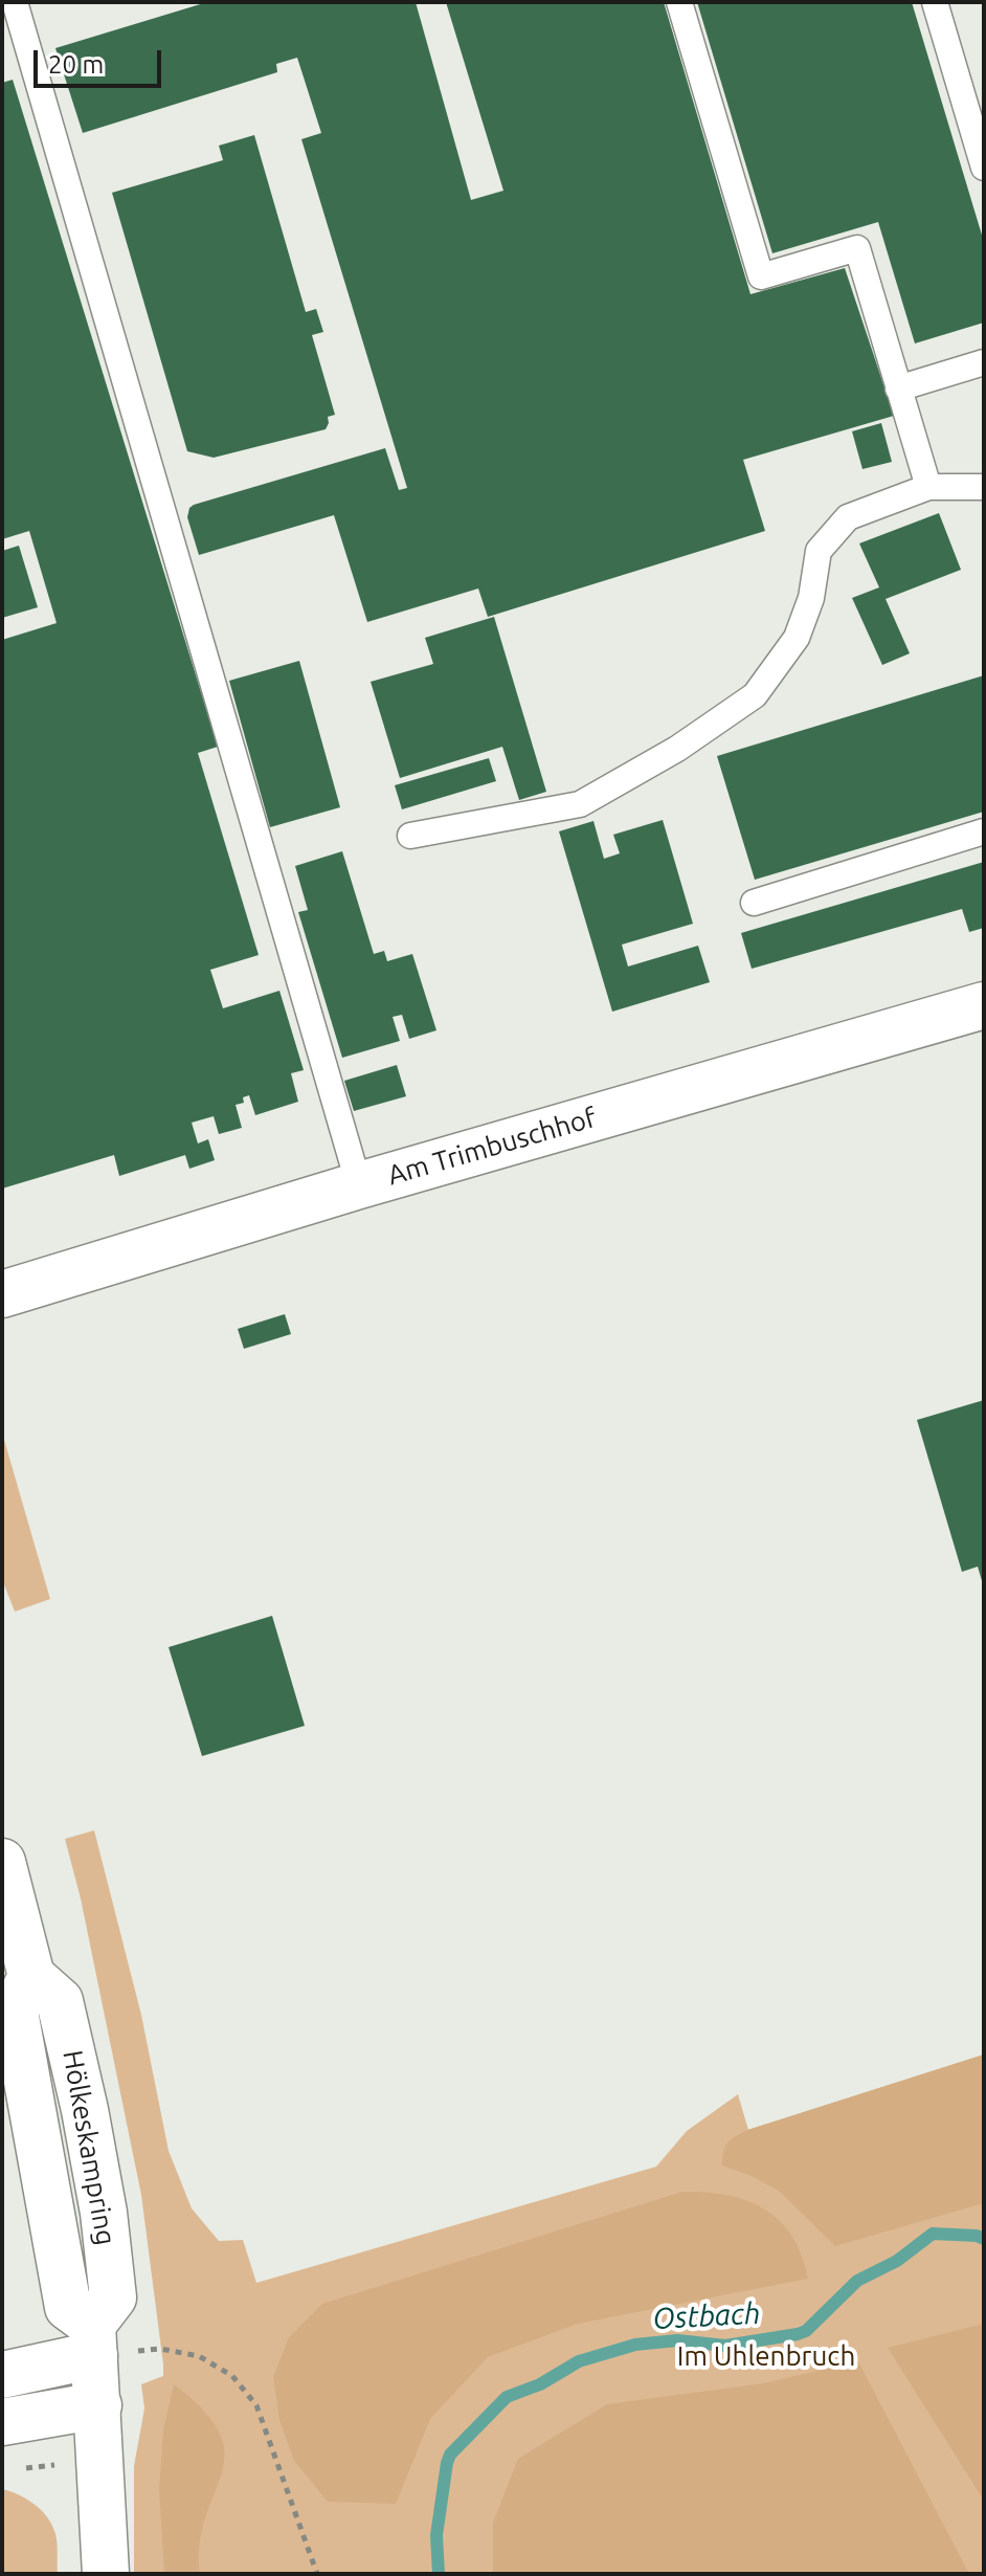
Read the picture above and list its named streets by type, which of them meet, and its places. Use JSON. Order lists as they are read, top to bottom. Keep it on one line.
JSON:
{"streets":{"street":["Am Trimbuschhof","Hölkeskampring"]},"water":["Ostbach"],"parks":["Im Uhlenbruch"],"scale_bar":"20 m"}
